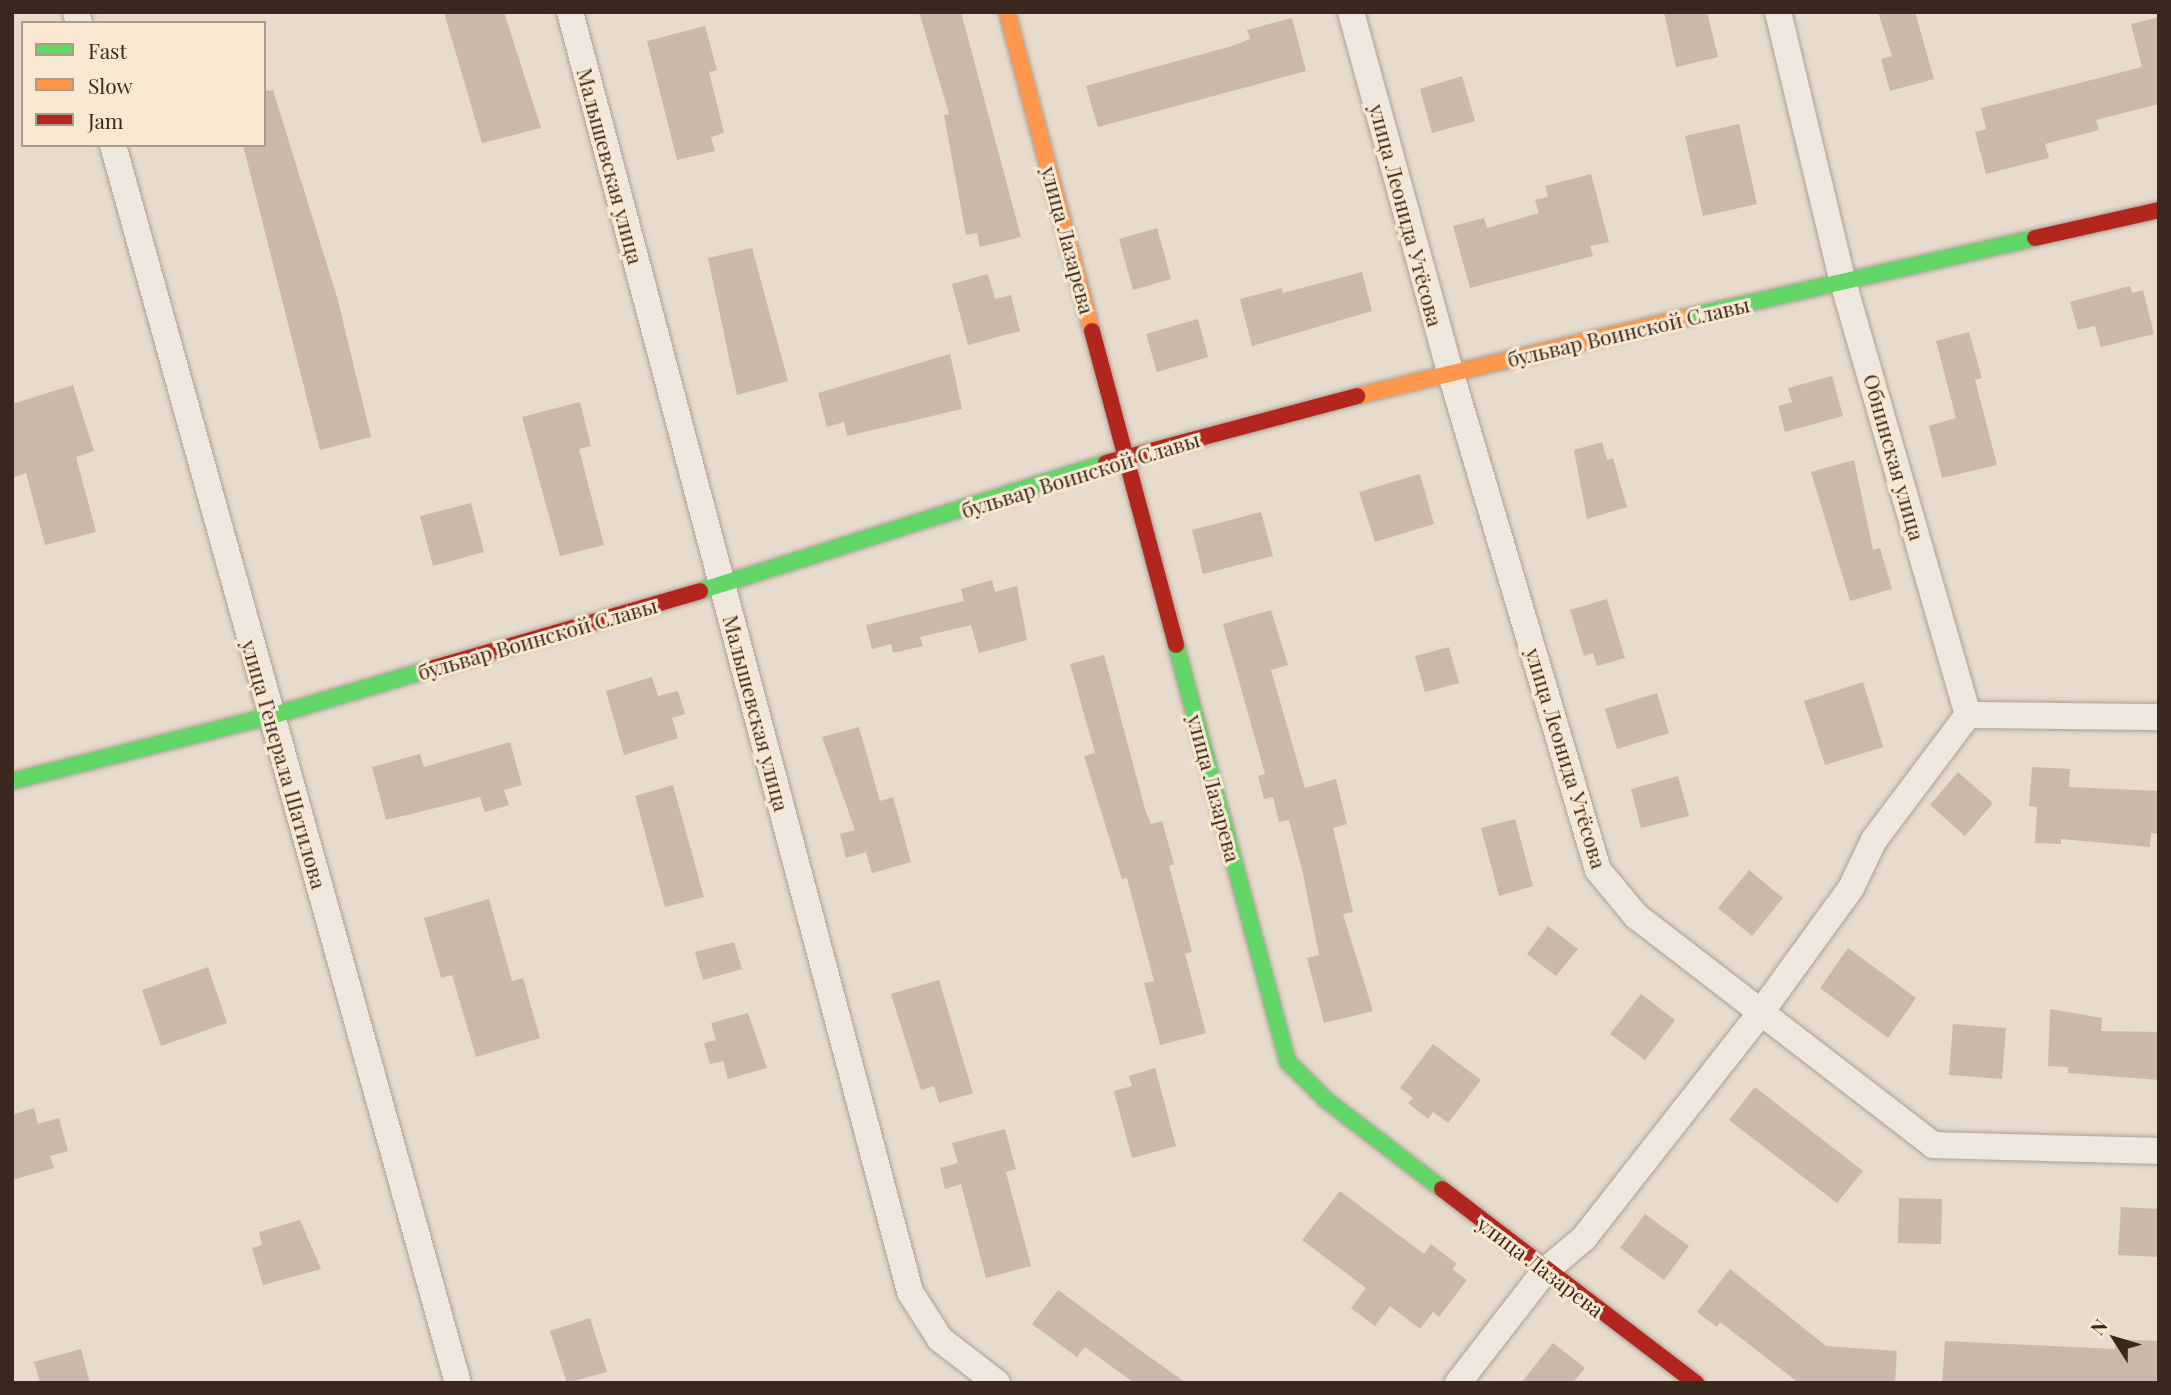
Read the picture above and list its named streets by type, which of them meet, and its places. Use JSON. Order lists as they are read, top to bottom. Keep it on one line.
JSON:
{"streets":{"street":["Малышевская улица","улица Леонида Утёсова","улица Лазарева","бульвар Воинской Славы","Обнинская улица","улица Генерала Шатилова"]},"crossings":[["Малышевская улица","бульвар Воинской Славы"],["улица Леонида Утёсова","бульвар Воинской Славы"],["улица Лазарева","бульвар Воинской Славы"],["бульвар Воинской Славы","Обнинская улица"],["бульвар Воинской Славы","улица Генерала Шатилова"]],"legend":["Fast","Slow","Jam"],"north":"top left"}
